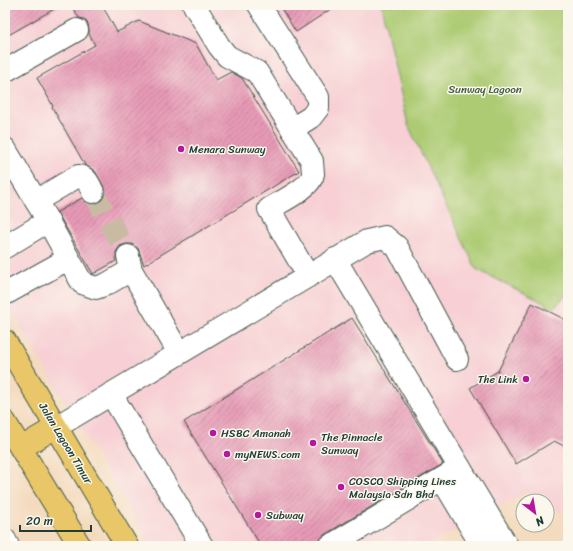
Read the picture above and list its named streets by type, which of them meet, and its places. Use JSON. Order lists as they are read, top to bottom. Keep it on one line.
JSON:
{"streets":{"main road":["Jalan Lagoon Timur"]},"parks":["Sunway Lagoon"],"places":["Menara Sunway","The Link","HSBC Amanah","The Pinnacle Sunway","myNEWS.com","COSCO Shipping Lines Malaysia Sdn Bhd","Subway"],"scale_bar":"20 m","north":"bottom right"}
